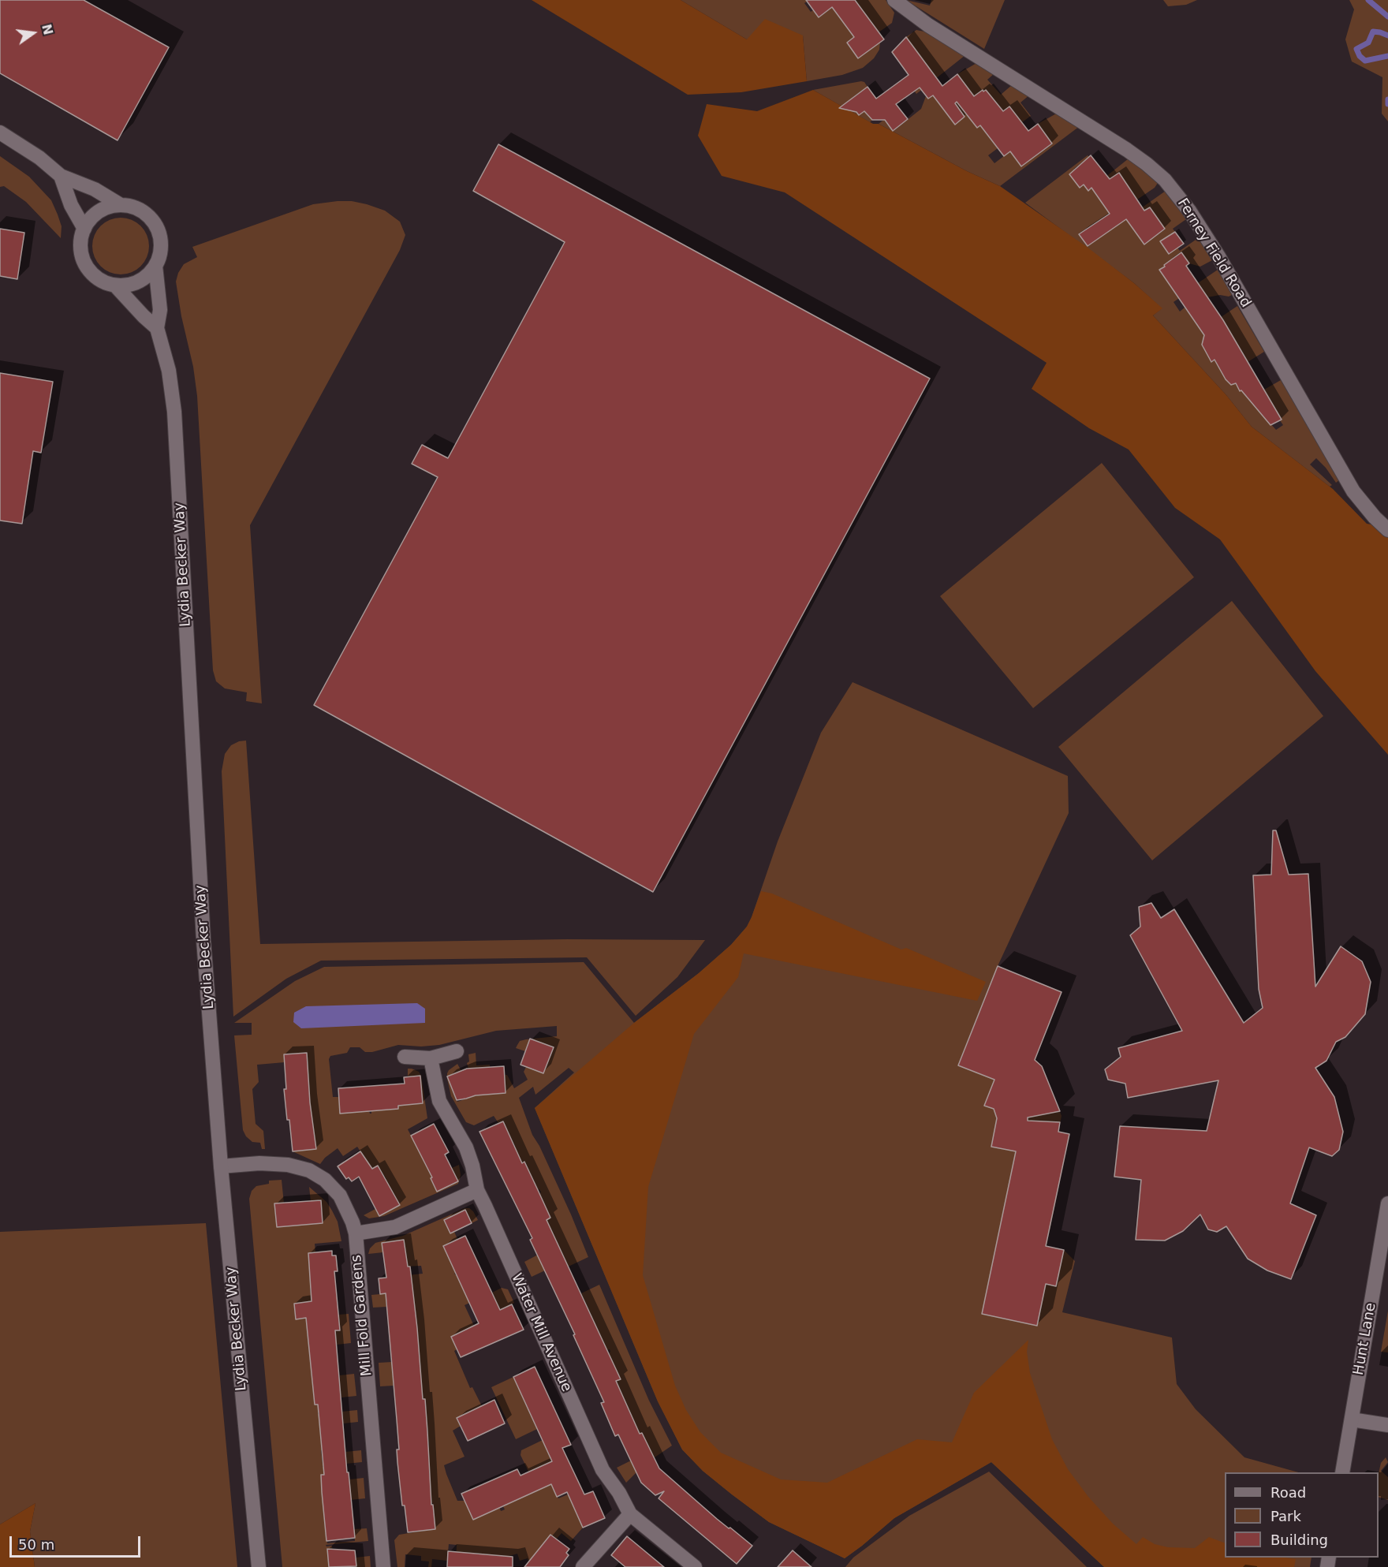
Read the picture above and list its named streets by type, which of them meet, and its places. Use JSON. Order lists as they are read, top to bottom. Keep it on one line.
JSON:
{"streets":{"street":["Ferney Field Road","Lydia Becker Way","Mill Fold Gardens","Water Mill Avenue","Hunt Lane"]},"crossings":[["Lydia Becker Way","Mill Fold Gardens"]],"legend":["Road","Park","Building"],"scale_bar":"50 m","north":"right"}
